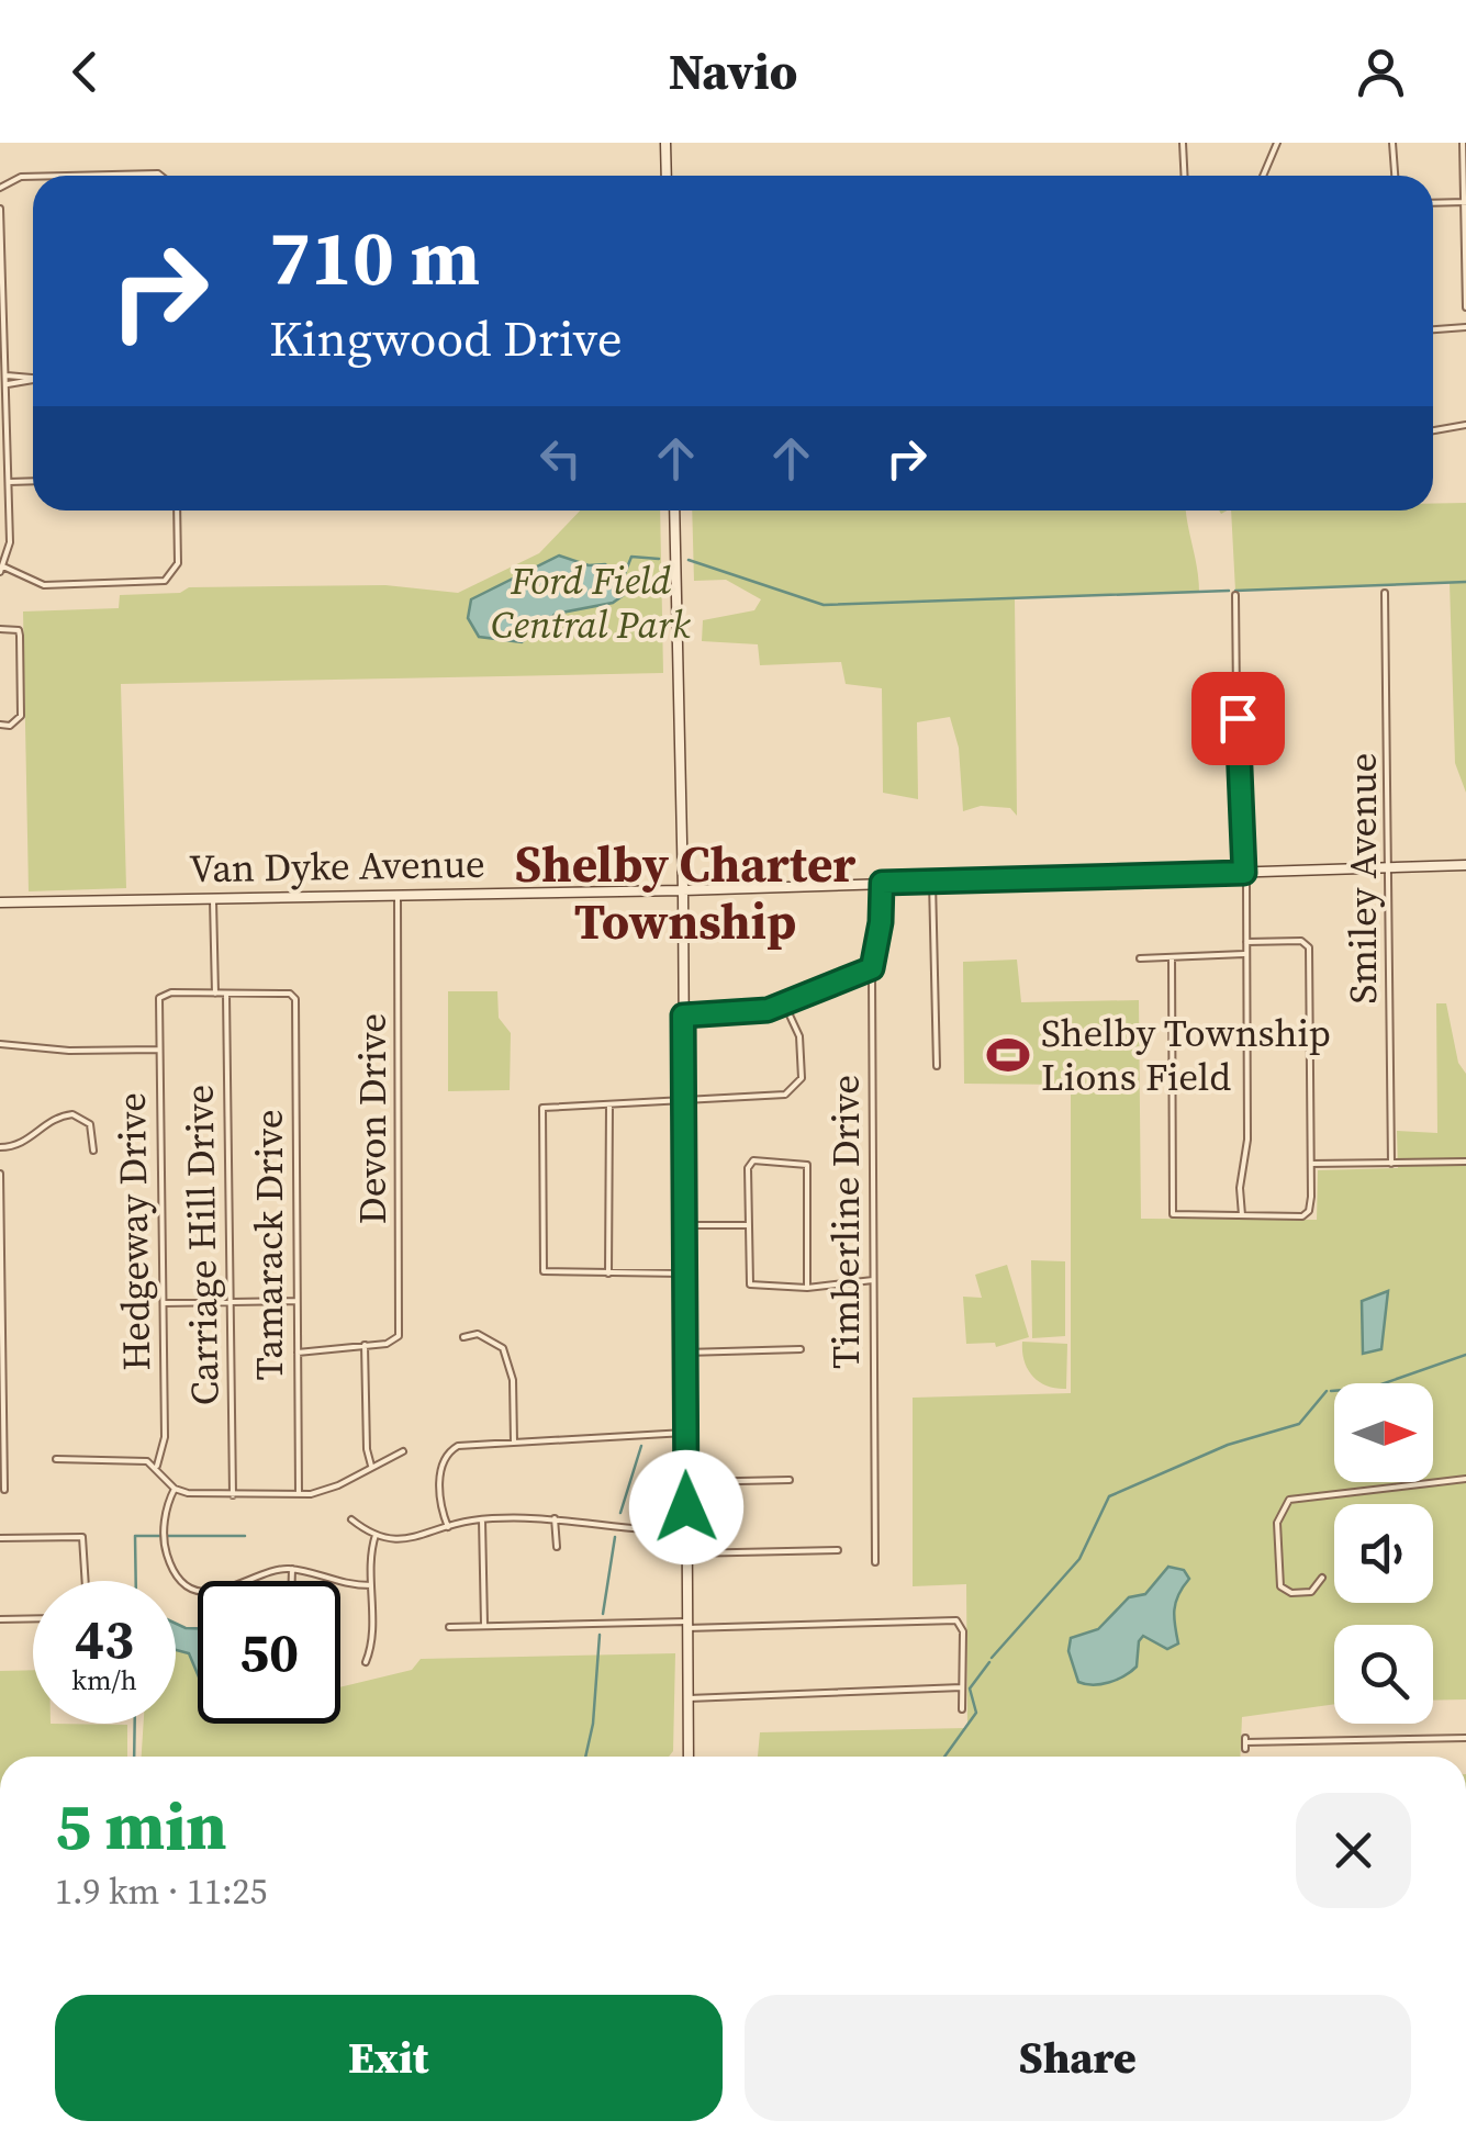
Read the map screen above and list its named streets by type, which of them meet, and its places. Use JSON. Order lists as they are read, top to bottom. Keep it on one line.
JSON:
{"streets":{"main road":["Van Dyke Avenue"],"street":["Smiley Avenue","Devon Drive","Timberline Drive","Hedgeway Drive","Carriage Hill Drive","Tamarack Drive"]},"crossings":[["Van Dyke Avenue","Smiley Avenue"],["Van Dyke Avenue","Devon Drive"],["Van Dyke Avenue","Timberline Drive"],["Carriage Hill Drive","Tamarack Drive"]],"districts":["Shelby Charter Township"],"parks":["Ford Field Central Park"],"places":{"sports":["Shelby Township Lions Field"]},"north":"right","page":{"header":"Navio","turn":["710 m","Kingwood Drive"],"speed":"43 km/h","limit":"50","heading":["5 min","1.9 km · 11:25"],"buttons":["Exit","Share"]}}
